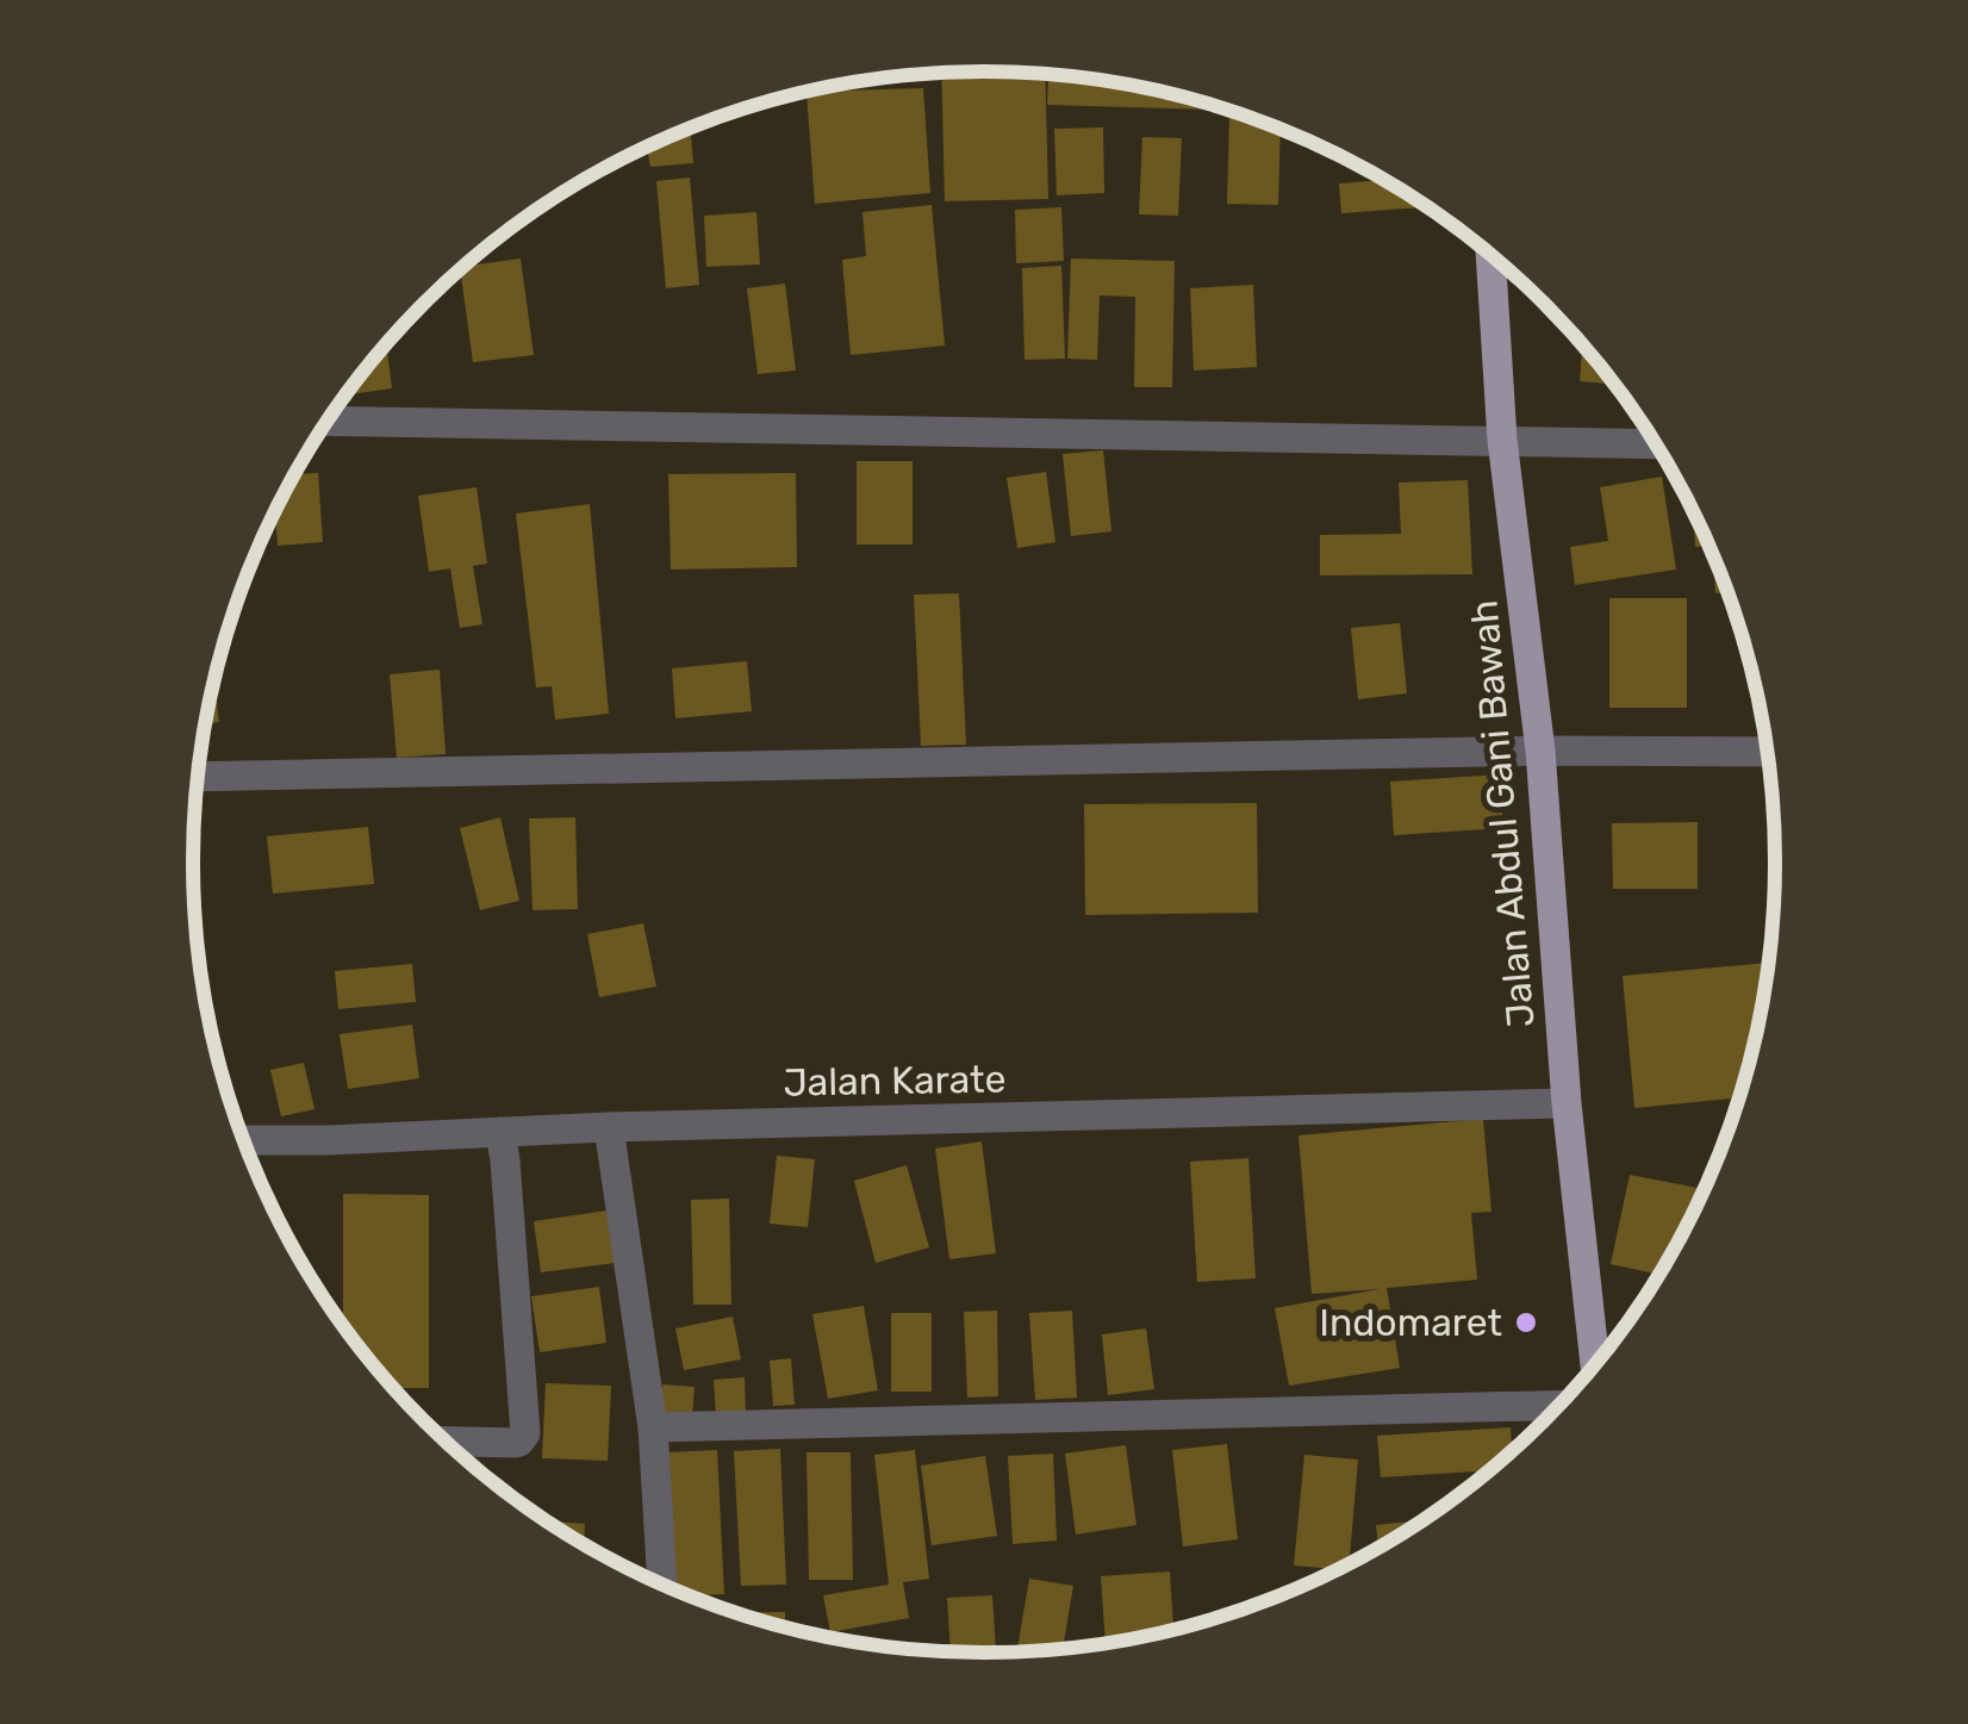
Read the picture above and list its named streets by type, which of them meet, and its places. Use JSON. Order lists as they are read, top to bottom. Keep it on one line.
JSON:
{"streets":{"main road":["Jalan Abdul Gani Bawah"],"street":["Jalan Karate"]},"crossings":[["Jalan Abdul Gani Bawah","Jalan Karate"]],"places":["Indomaret"]}
